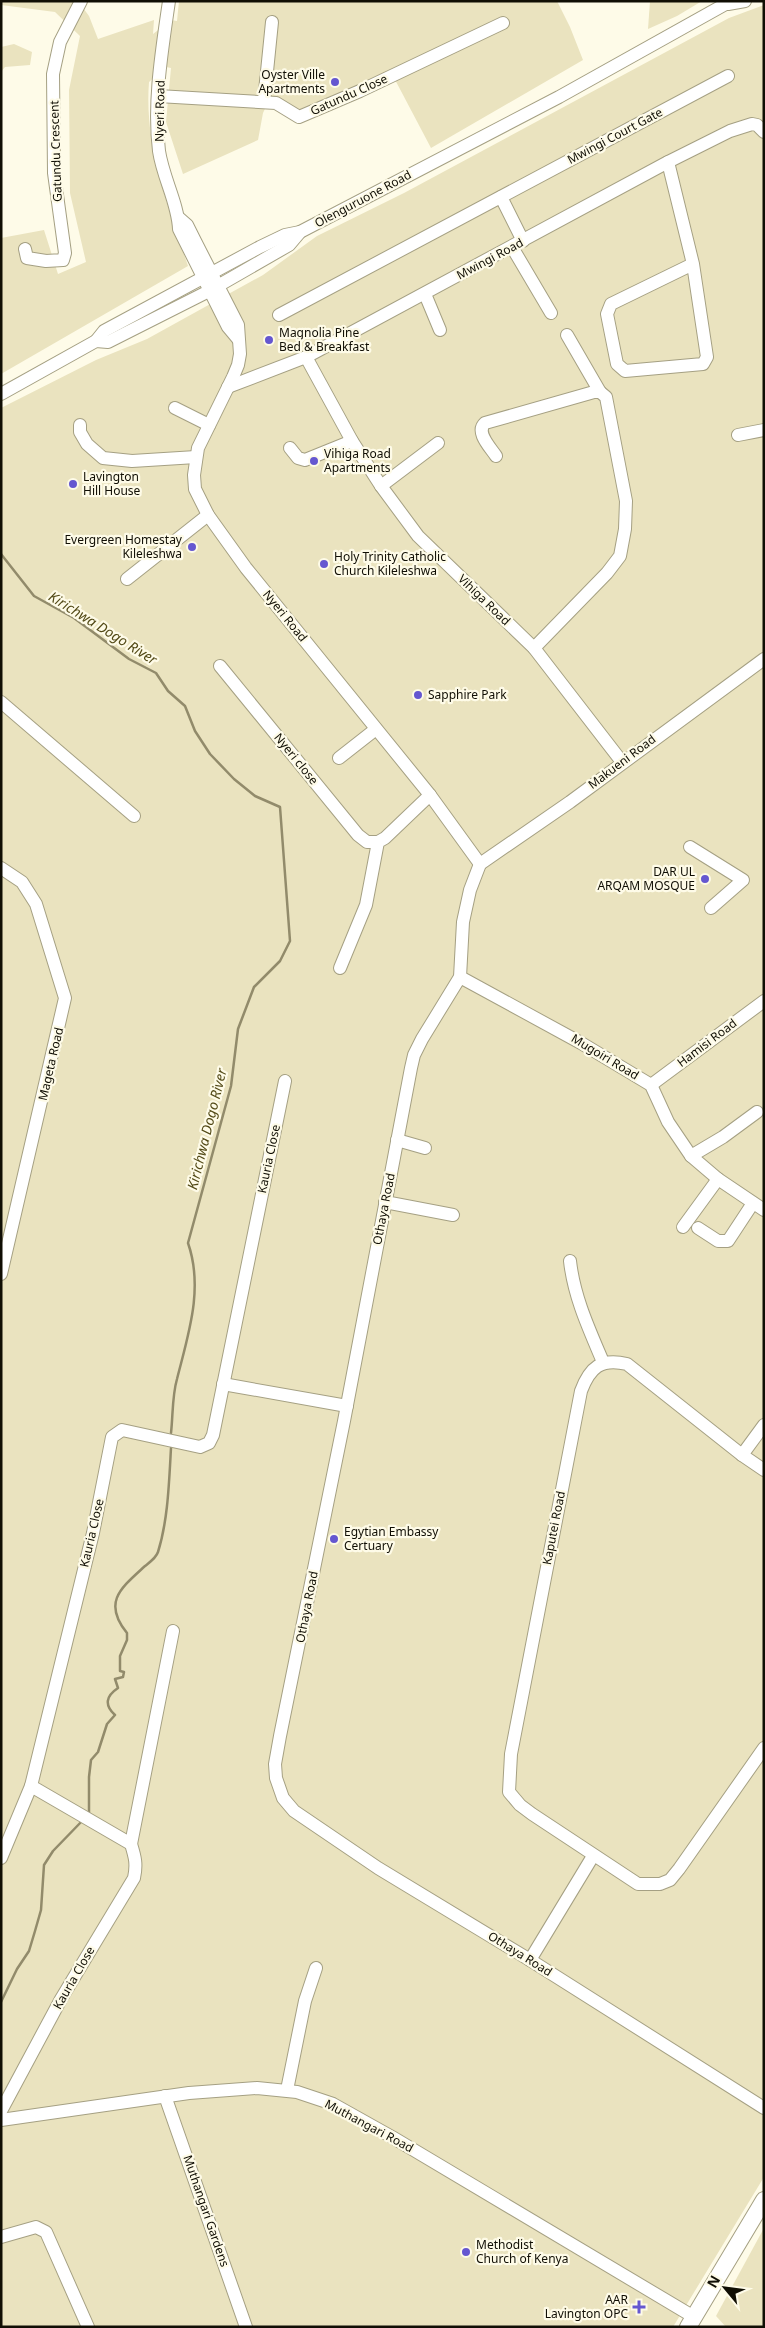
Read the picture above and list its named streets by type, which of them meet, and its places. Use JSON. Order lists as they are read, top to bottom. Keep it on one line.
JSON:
{"streets":{"street":["Gatundu Close","Nyeri Road","Mwingi Court Gate","Gatundu Crescent","Olenguruone Road","Mwingi Road","Vihiga Road","Nyeri close","Makueni Road","Hamisi Road","Mugoiri Road","Mageta Road","Kauria Close","Othaya Road","Kaputei Road","Muthangari Road","Muthangari Gardens"]},"crossings":[["Gatundu Close","Nyeri Road"],["Nyeri Road","Olenguruone Road"],["Nyeri Road","Mwingi Road"],["Nyeri Road","Makueni Road"],["Nyeri Road","Othaya Road"],["Mwingi Road","Vihiga Road"],["Vihiga Road","Makueni Road"],["Makueni Road","Othaya Road"],["Hamisi Road","Mugoiri Road"],["Mugoiri Road","Othaya Road"],["Muthangari Road","Muthangari Gardens"]],"water":["Kirichwa Dogo River"],"places":{"other":["Oyster Ville Apartments","Magnolia Pine Bed & Breakfast","Vihiga Road Apartments","Lavington Hill House","Evergreen Homestay Kileleshwa","Holy Trinity Catholic Church Kileleshwa","Sapphire Park","DAR UL ARQAM MOSQUE","Egytian Embassy Certuary","Methodist Church of Kenya"],"health":["AAR Lavington OPC"]},"north":"top left"}
